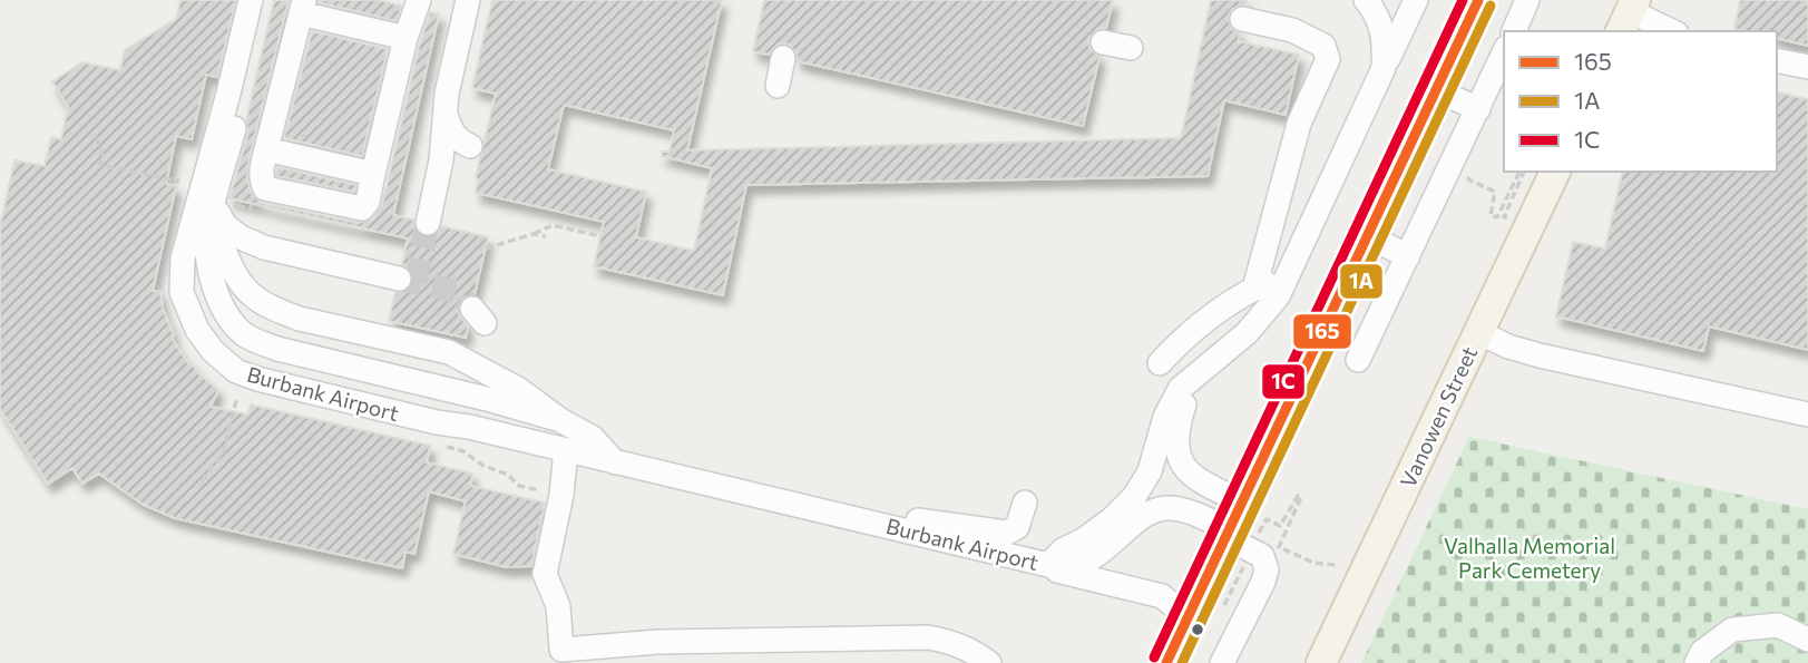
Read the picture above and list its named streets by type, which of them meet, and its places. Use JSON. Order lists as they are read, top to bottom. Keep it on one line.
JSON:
{"streets":{"main road":["Vanowen Street"],"lane":["Burbank Airport"]},"parks":["Valhalla Memorial Park Cemetery"],"lines":["transit line 165","transit line 1C","transit line 1A"],"legend":["165","1A","1C"]}
